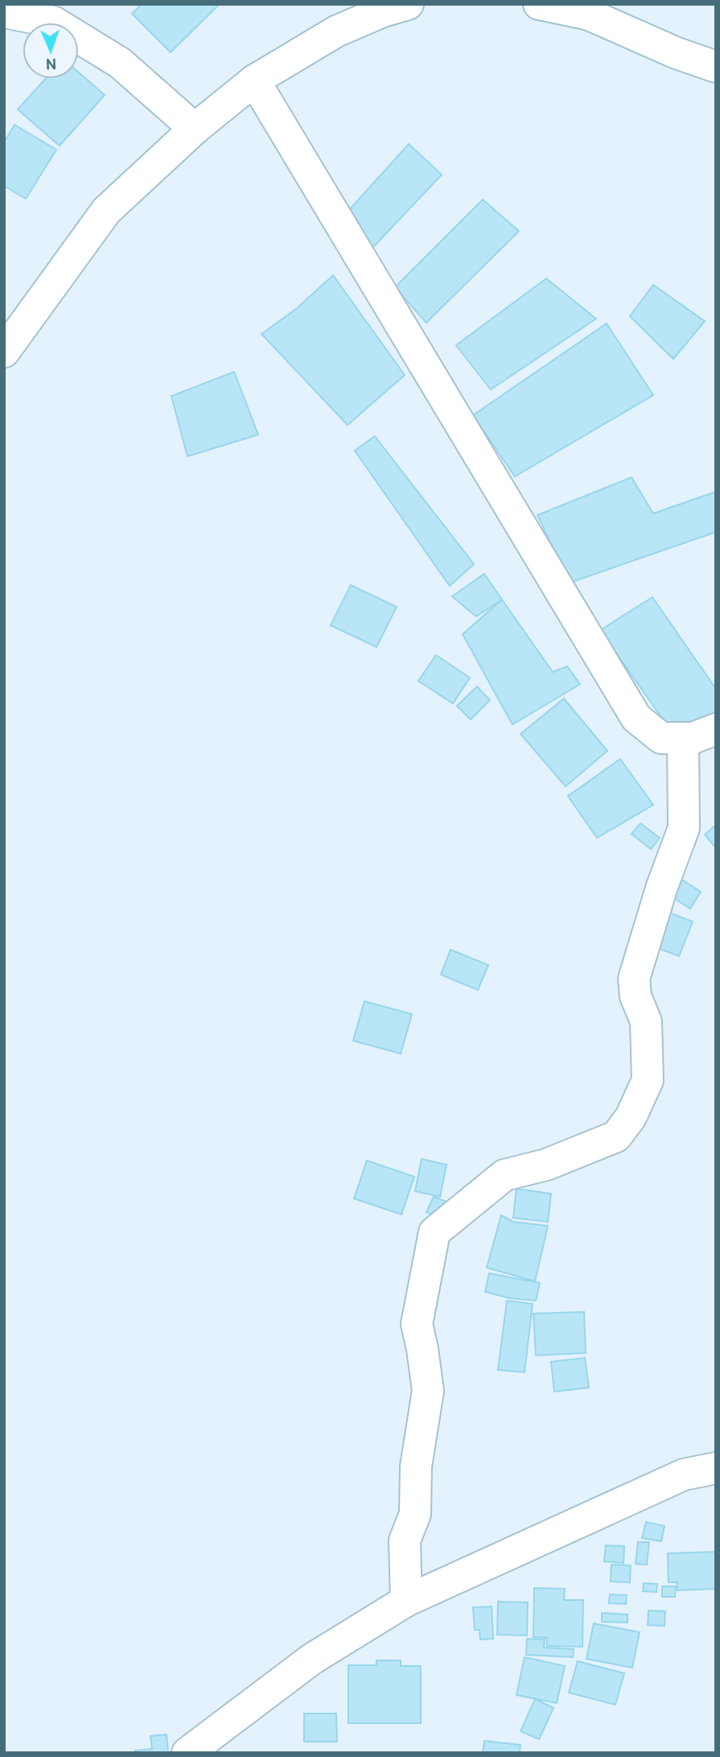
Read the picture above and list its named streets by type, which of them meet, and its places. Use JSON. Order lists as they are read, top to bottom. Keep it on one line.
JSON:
{"north":"bottom"}
